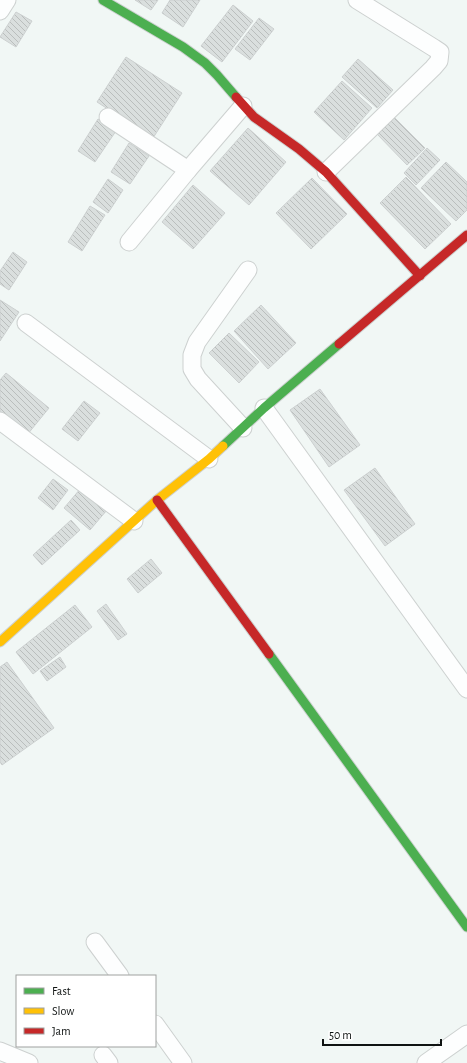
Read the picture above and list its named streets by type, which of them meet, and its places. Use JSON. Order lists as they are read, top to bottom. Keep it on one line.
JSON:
{"legend":["Fast","Slow","Jam"],"scale_bar":"50 m"}
